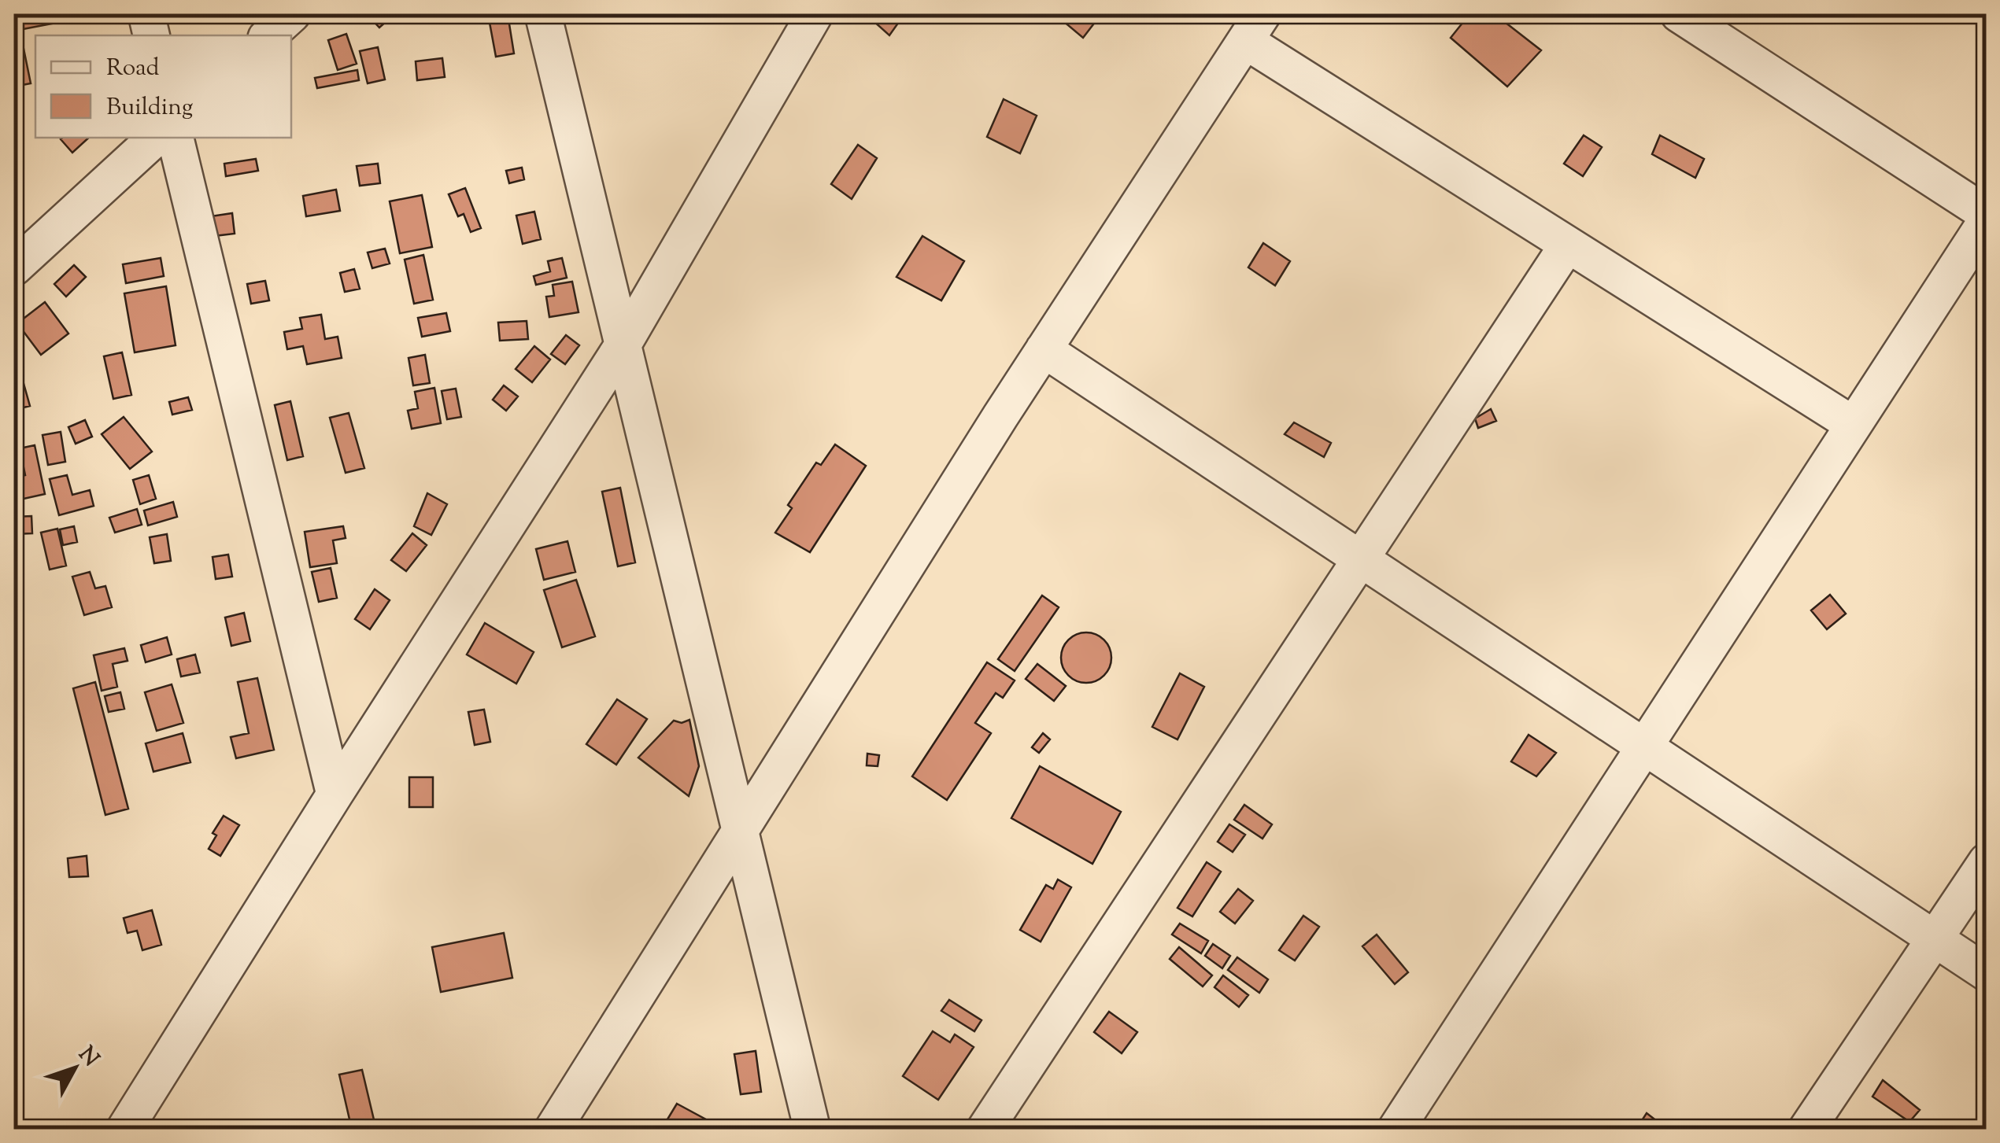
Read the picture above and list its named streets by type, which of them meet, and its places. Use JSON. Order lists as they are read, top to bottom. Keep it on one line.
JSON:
{"legend":["Road","Building"],"north":"top right"}
